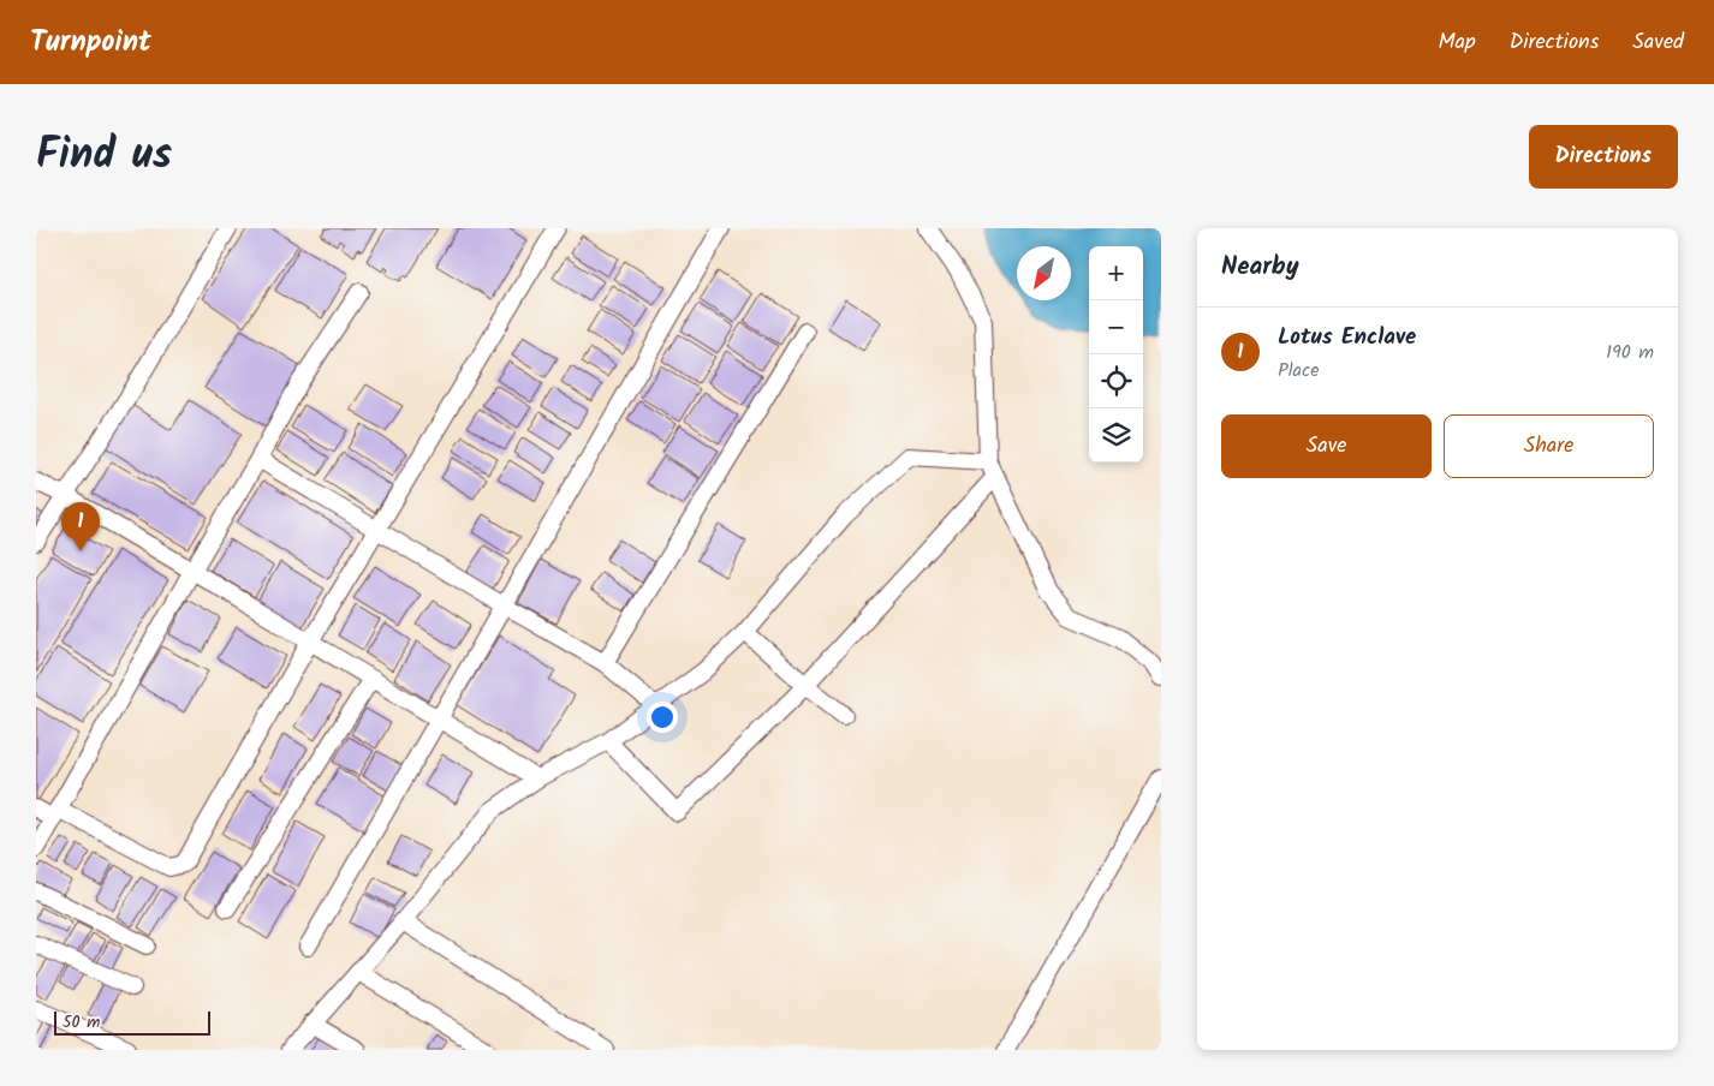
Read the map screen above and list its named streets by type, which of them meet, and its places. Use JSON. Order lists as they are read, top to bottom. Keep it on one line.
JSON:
{"scale_bar":"50 m","north":"bottom left","page":{"header":"Turnpoint","nav":["Map","Directions","Saved"],"title":"Find us","buttons":["Directions",["Save","Share"]],"heading":"Nearby","map_buttons":["+","−"],"list":[{"mark":"1","name":"Lotus Enclave","note":"Place","value":"190 m"}],"pins":"1","scale":"50 m"}}
